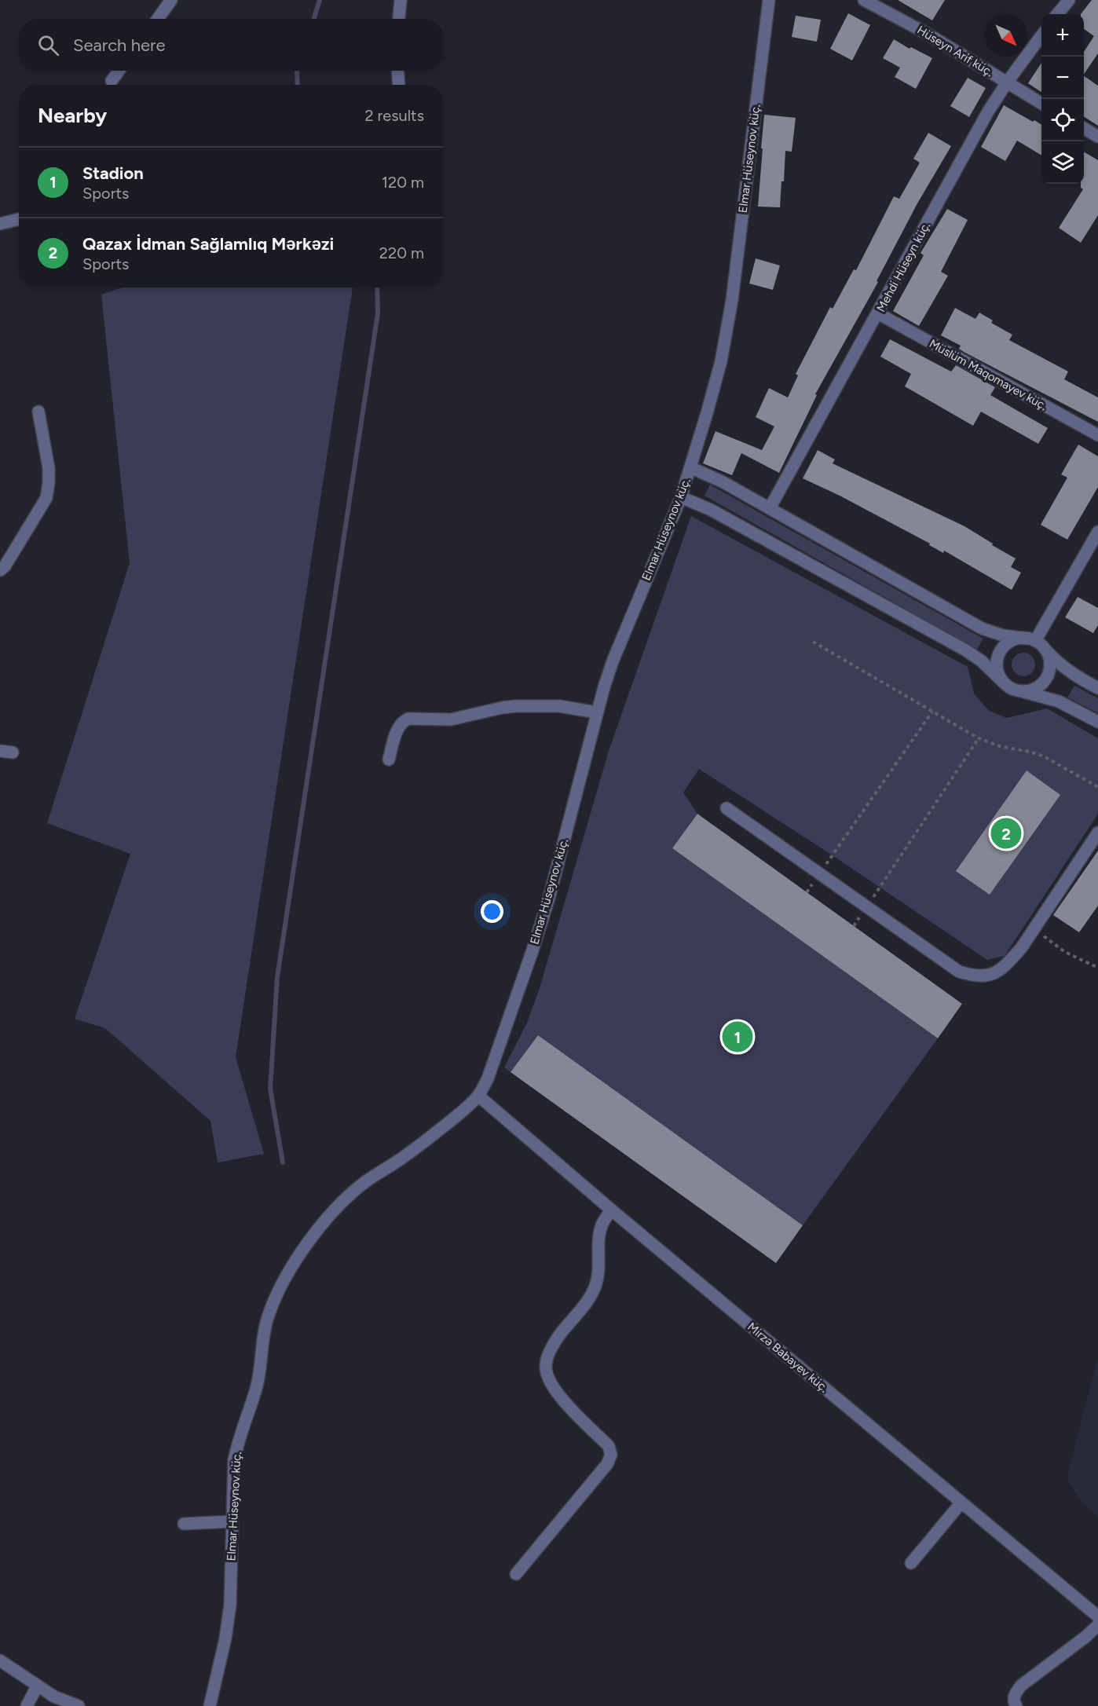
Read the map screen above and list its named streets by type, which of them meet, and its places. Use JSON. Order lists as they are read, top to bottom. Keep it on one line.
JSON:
{"streets":{"street":["Hüseyn Arif küç.","Elmar Hüseynov küç.","Mehdi Hüseyn küç.","Müslüm Maqomayev küç.","Mirzə Babayev küç."]},"crossings":[["Hüseyn Arif küç.","Mehdi Hüseyn küç."],["Elmar Hüseynov küç.","Mirzə Babayev küç."],["Mehdi Hüseyn küç.","Müslüm Maqomayev küç."]],"north":"bottom right","page":{"map_buttons":["+","−"],"search":"Search here","heading":["Nearby","2 results"],"list":[{"mark":"1","name":"Stadion","note":"Sports","value":"120 m"},{"mark":"2","name":"Qazax İdman Sağlamlıq Mərkəzi","note":"Sports","value":"220 m"}],"pins":["2","1"]}}
